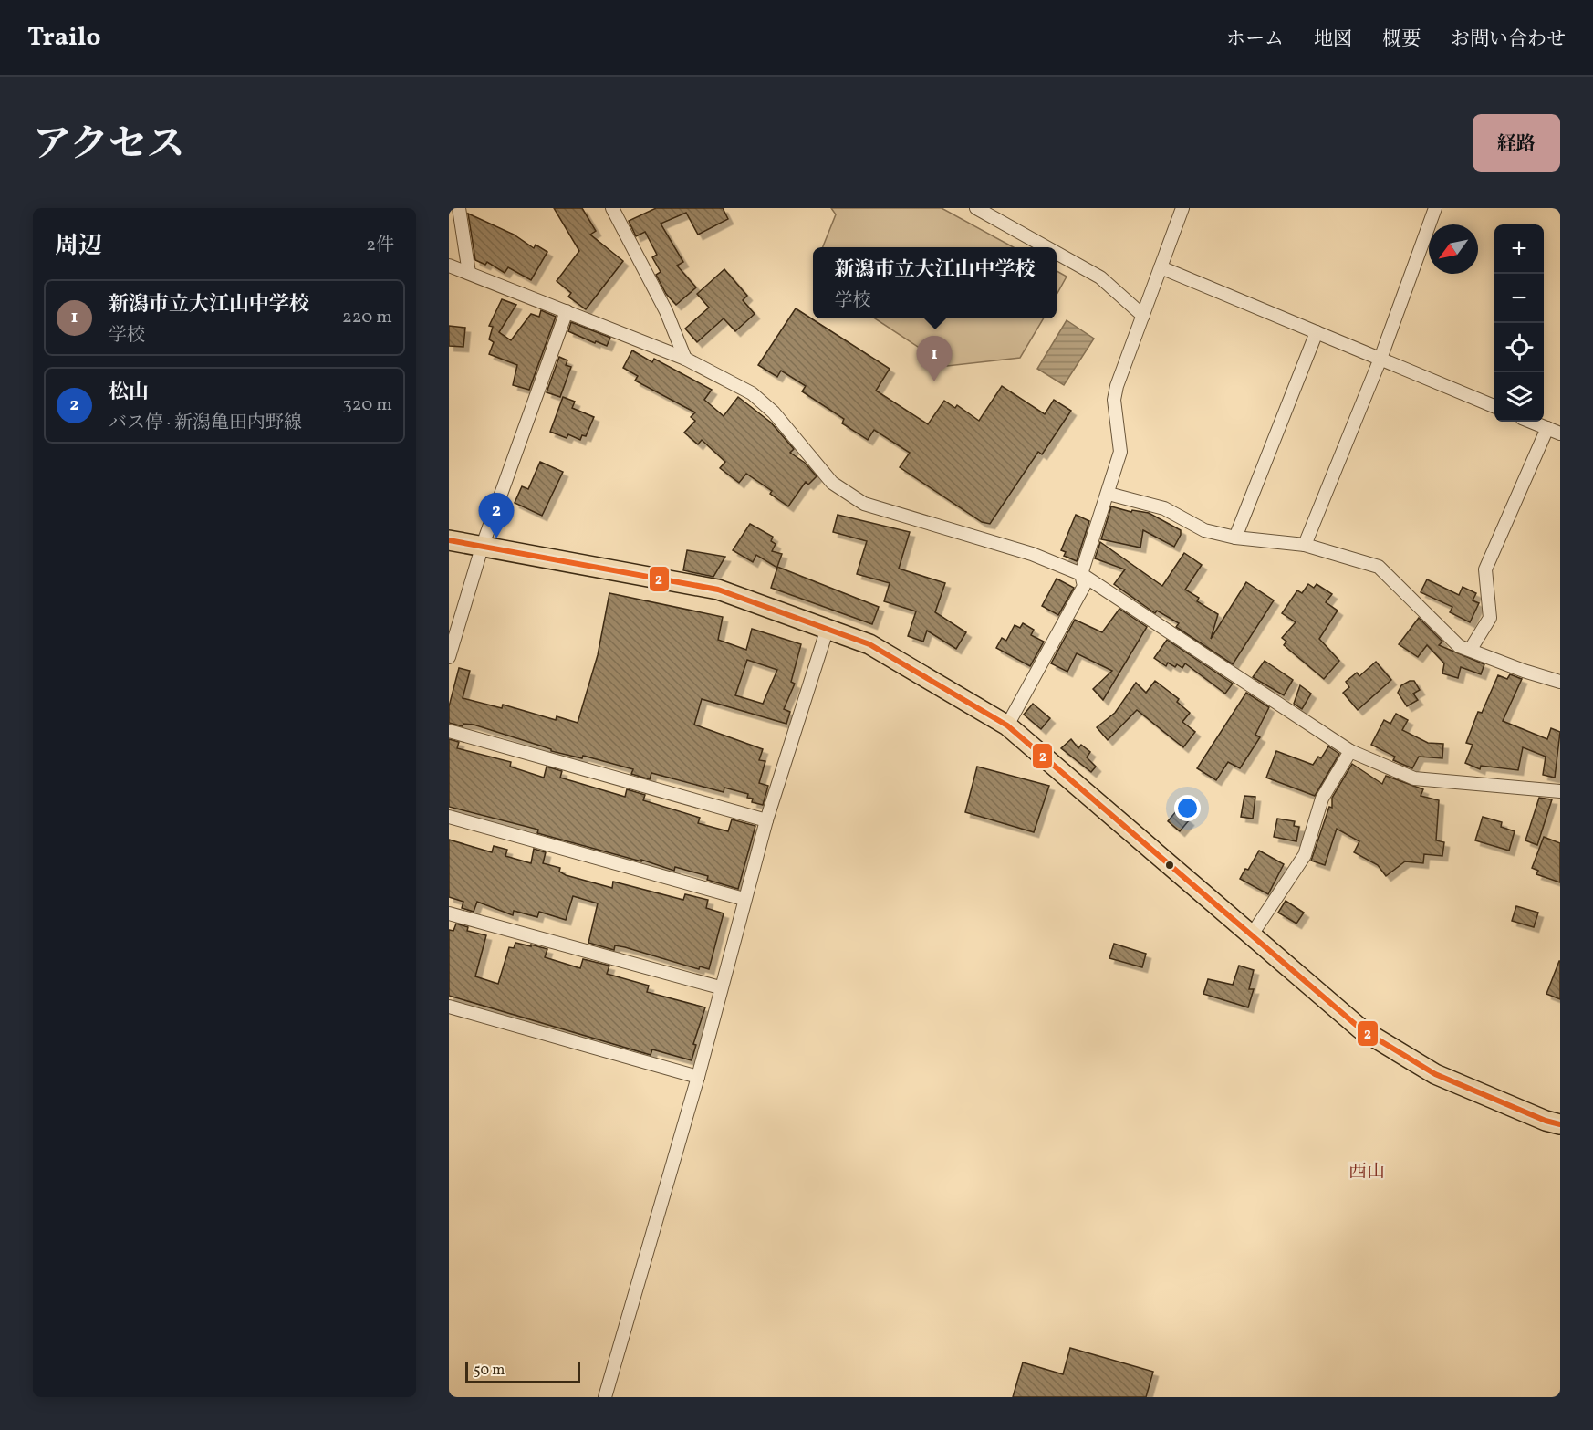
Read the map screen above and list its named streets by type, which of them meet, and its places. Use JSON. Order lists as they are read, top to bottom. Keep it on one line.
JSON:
{"districts":["西山"],"lines":["transit line 2"],"scale_bar":"50 m","north":"bottom left","page":{"header":"Trailo","nav":["ホーム","地図","概要","お問い合わせ"],"title":"アクセス","buttons":"経路","heading":["周辺","2件"],"map_buttons":["+","−"],"popup":["新潟市立大江山中学校","学校"],"list":[{"mark":"1","name":"新潟市立大江山中学校","note":"学校","value":"220 m"},{"mark":"2","name":"松山","note":"バス停 · 新潟亀田内野線","value":"320 m"}],"pins":["1","2"],"scale":"50 m"}}
